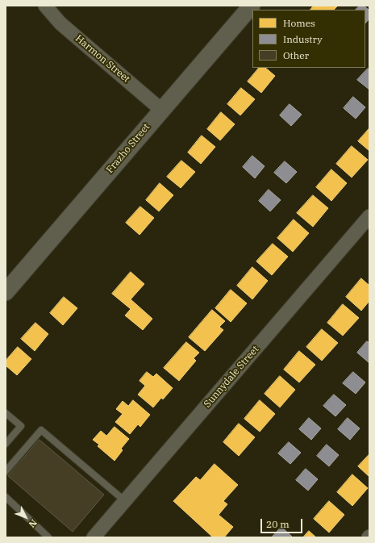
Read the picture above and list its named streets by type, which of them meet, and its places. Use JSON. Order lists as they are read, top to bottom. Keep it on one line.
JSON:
{"streets":{"street":["Harmon Street","Frazho Street","Sunnydale Street"]},"crossings":[["Harmon Street","Frazho Street"]],"legend":["Homes","Industry","Other"],"scale_bar":"20 m","north":"bottom right"}
